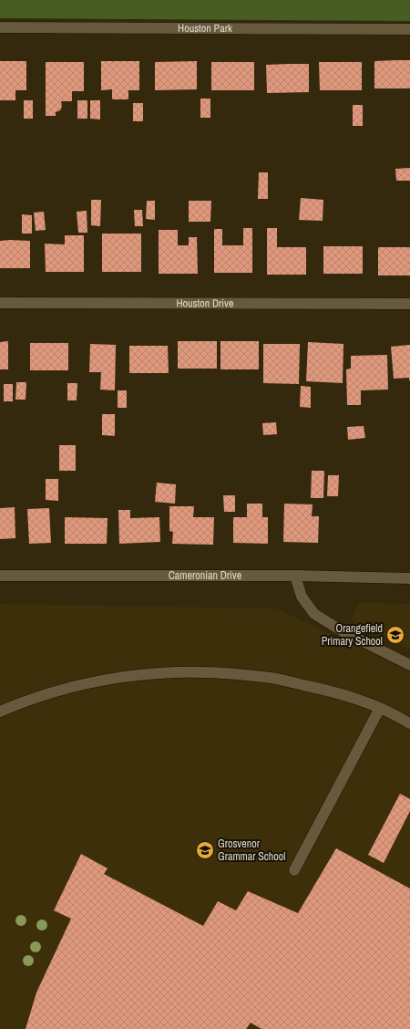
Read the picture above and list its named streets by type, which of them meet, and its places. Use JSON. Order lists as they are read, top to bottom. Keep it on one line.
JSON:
{"streets":{"street":["Houston Park","Houston Drive","Cameronian Drive"]},"places":{"school or university":["Orangefield Primary School","Grosvenor Grammar School"]}}
